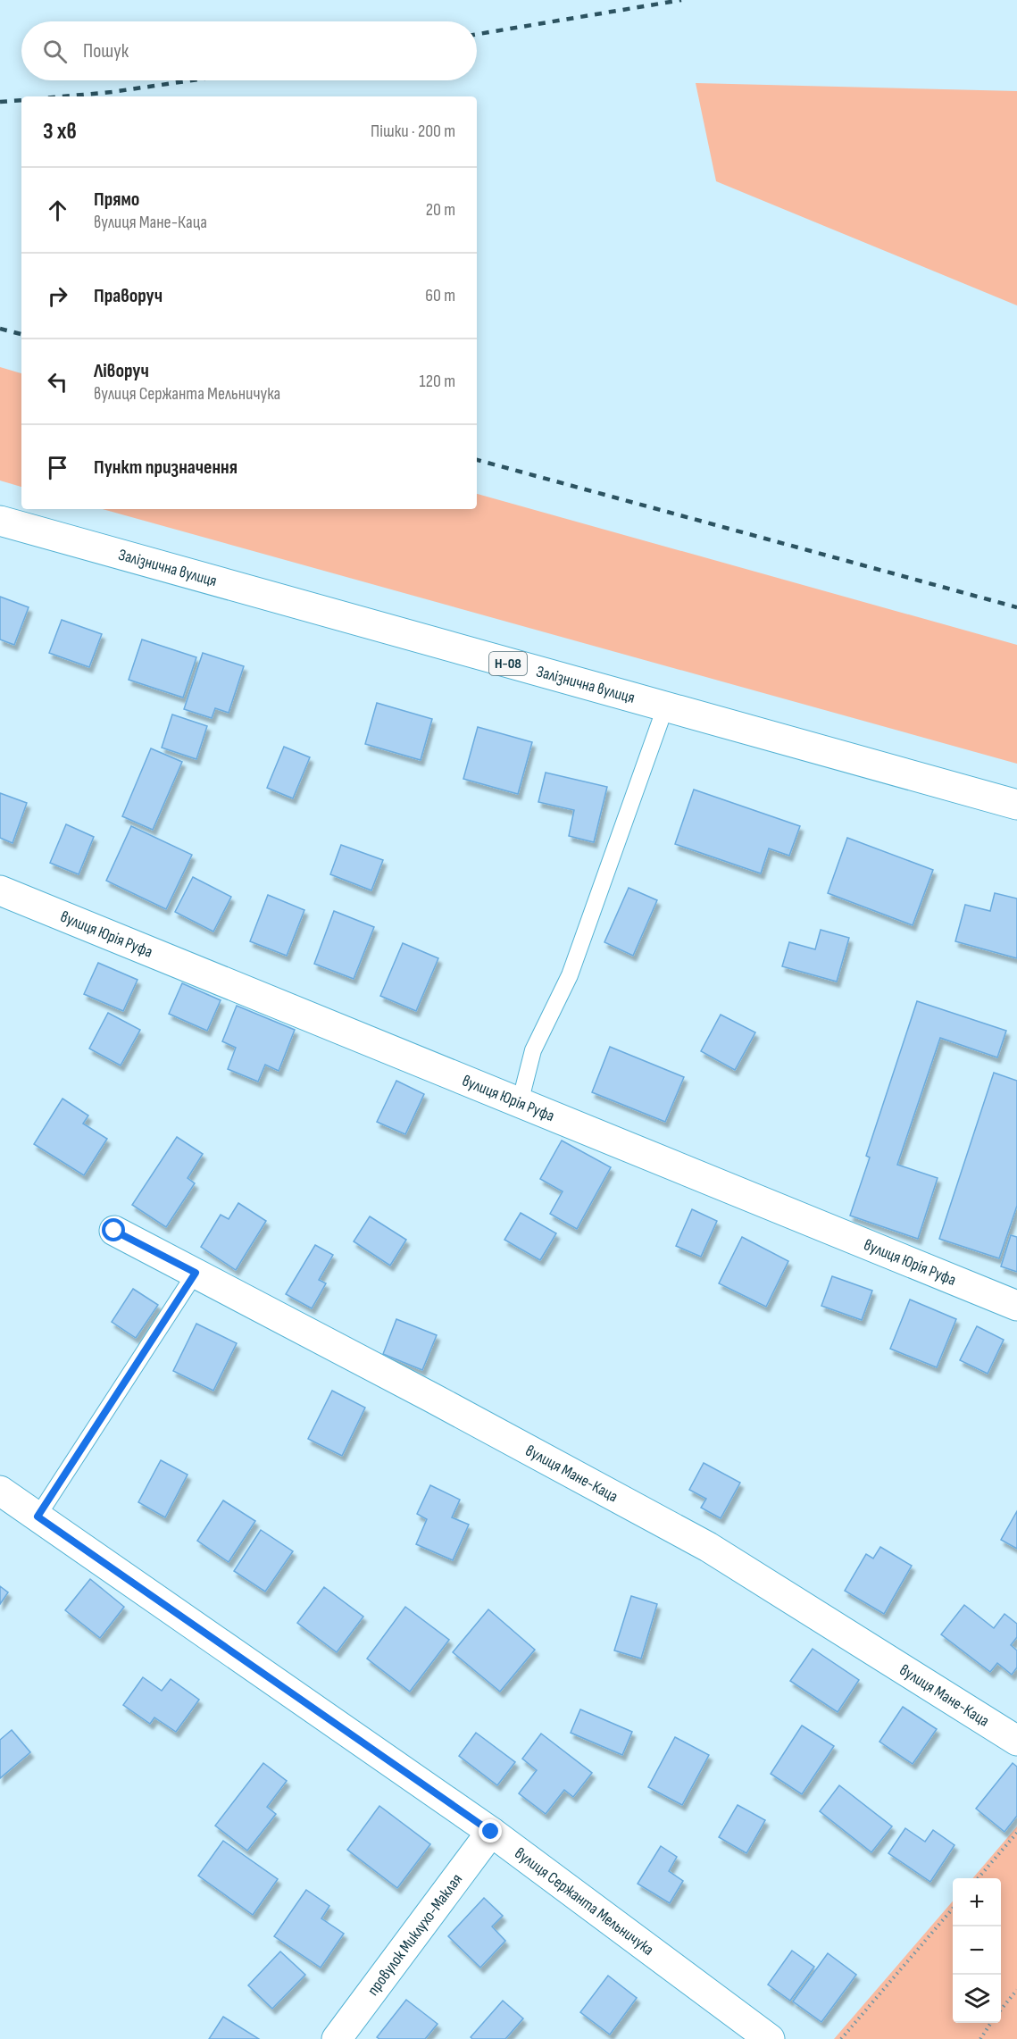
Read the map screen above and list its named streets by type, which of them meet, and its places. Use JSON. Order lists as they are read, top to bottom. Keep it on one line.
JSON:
{"streets":{"street":["Залізнична вулиця","Н-08","вулиця Юрія Руфа","вулиця Мане-Каца","вулиця Сержанта Мельничука","провулок Миклухо-Маклая"]},"crossings":[["вулиця Сержанта Мельничука","провулок Миклухо-Маклая"]],"page":{"search":"Пошук","heading":["3 хв","Пішки · 200 m"],"list":[["Прямо","вулиця Мане-Каца","20 m"],["Праворуч","60 m"],["Ліворуч","вулиця Сержанта Мельничука","120 m"],"Пункт призначення"],"map_buttons":["+","−"]}}
